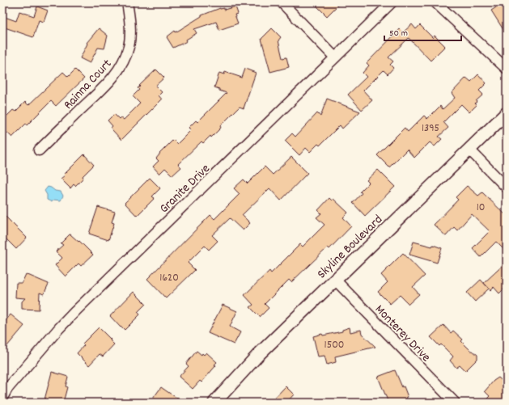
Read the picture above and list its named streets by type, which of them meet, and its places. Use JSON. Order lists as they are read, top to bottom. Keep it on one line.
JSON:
{"streets":{"street":["Rainna Court","Granite Drive","Skyline Boulevard","Monterey Drive"]},"crossings":[["Skyline Boulevard","Monterey Drive"]],"house_numbers":["1395","10","1620","1500"],"scale_bar":"50 m"}
